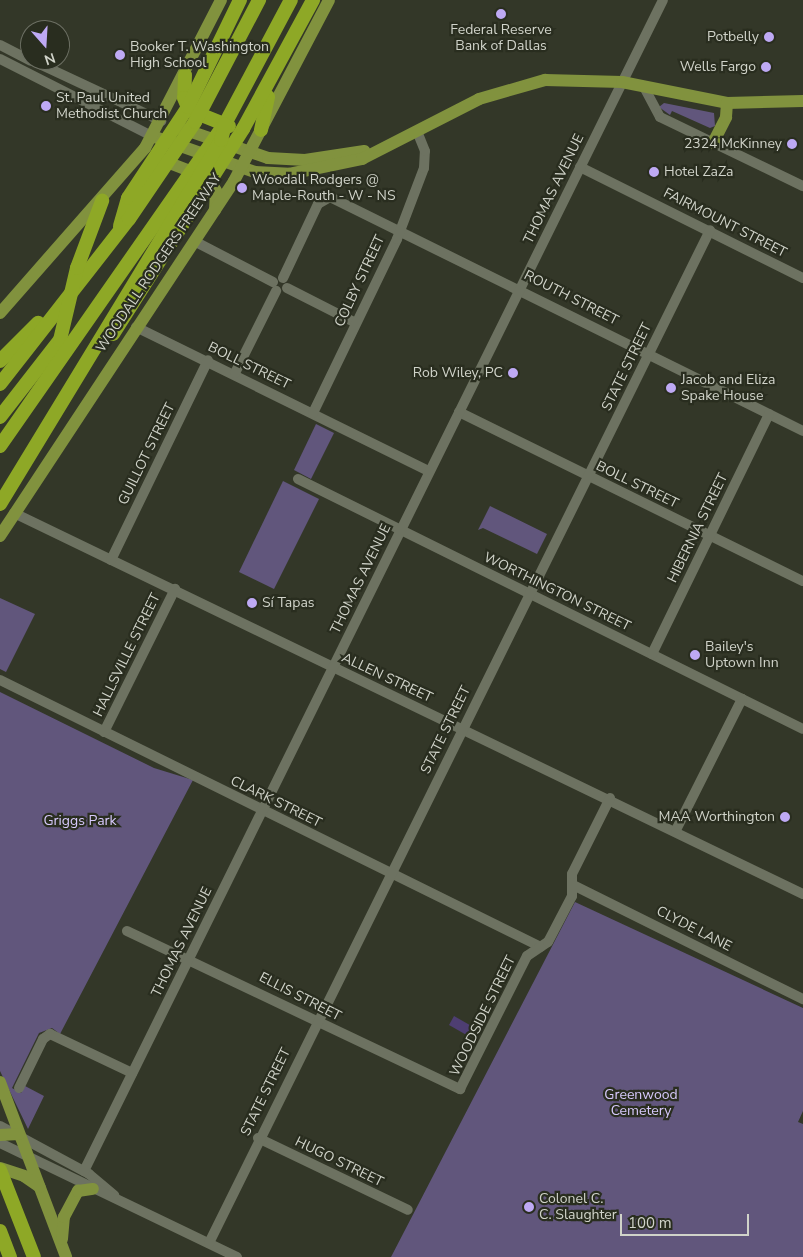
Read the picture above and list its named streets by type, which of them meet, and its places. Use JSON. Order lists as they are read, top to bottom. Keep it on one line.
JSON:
{"streets":{"main road":["WOODALL RODGERS FREEWAY"],"street":["THOMAS AVENUE","FAIRMOUNT STREET","COLBY STREET","ROUTH STREET","BOLL STREET","STATE STREET","GUILLOT STREET","HIBERNIA STREET","WORTHINGTON STREET","HALLSVILLE STREET","ALLEN STREET","CLARK STREET","CLYDE LANE","ELLIS STREET","WOODSIDE STREET","HUGO STREET"]},"crossings":[["THOMAS AVENUE","FAIRMOUNT STREET"],["THOMAS AVENUE","ROUTH STREET"],["THOMAS AVENUE","BOLL STREET"],["THOMAS AVENUE","WORTHINGTON STREET"],["THOMAS AVENUE","ALLEN STREET"],["THOMAS AVENUE","CLARK STREET"],["THOMAS AVENUE","ELLIS STREET"],["FAIRMOUNT STREET","STATE STREET"],["WOODALL RODGERS FREEWAY","BOLL STREET"],["WOODALL RODGERS FREEWAY","ALLEN STREET"],["COLBY STREET","ROUTH STREET"],["COLBY STREET","BOLL STREET"],["ROUTH STREET","STATE STREET"],["ROUTH STREET","HIBERNIA STREET"],["BOLL STREET","STATE STREET"],["BOLL STREET","GUILLOT STREET"],["BOLL STREET","HIBERNIA STREET"],["STATE STREET","WORTHINGTON STREET"],["STATE STREET","ALLEN STREET"],["STATE STREET","CLARK STREET"],["STATE STREET","ELLIS STREET"],["STATE STREET","HUGO STREET"],["GUILLOT STREET","ALLEN STREET"],["HIBERNIA STREET","WORTHINGTON STREET"],["HALLSVILLE STREET","ALLEN STREET"],["HALLSVILLE STREET","CLARK STREET"],["ALLEN STREET","WOODSIDE STREET"],["CLARK STREET","WOODSIDE STREET"],["CLYDE LANE","WOODSIDE STREET"],["ELLIS STREET","WOODSIDE STREET"]],"parks":["Griggs Park","Greenwood Cemetery"],"places":["Federal Reserve Bank of Dallas","Potbelly","Booker T. Washington High School","Wells Fargo","St. Paul United Methodist Church","2324 McKinney","Hotel ZaZa","Woodall Rodgers @ Maple-Routh - W - NS","Rob Wiley, PC","Jacob and Eliza Spake House","Sí Tapas","Bailey's Uptown Inn","MAA Worthington","Colonel C. C. Slaughter"],"scale_bar":"100 m","north":"bottom"}
